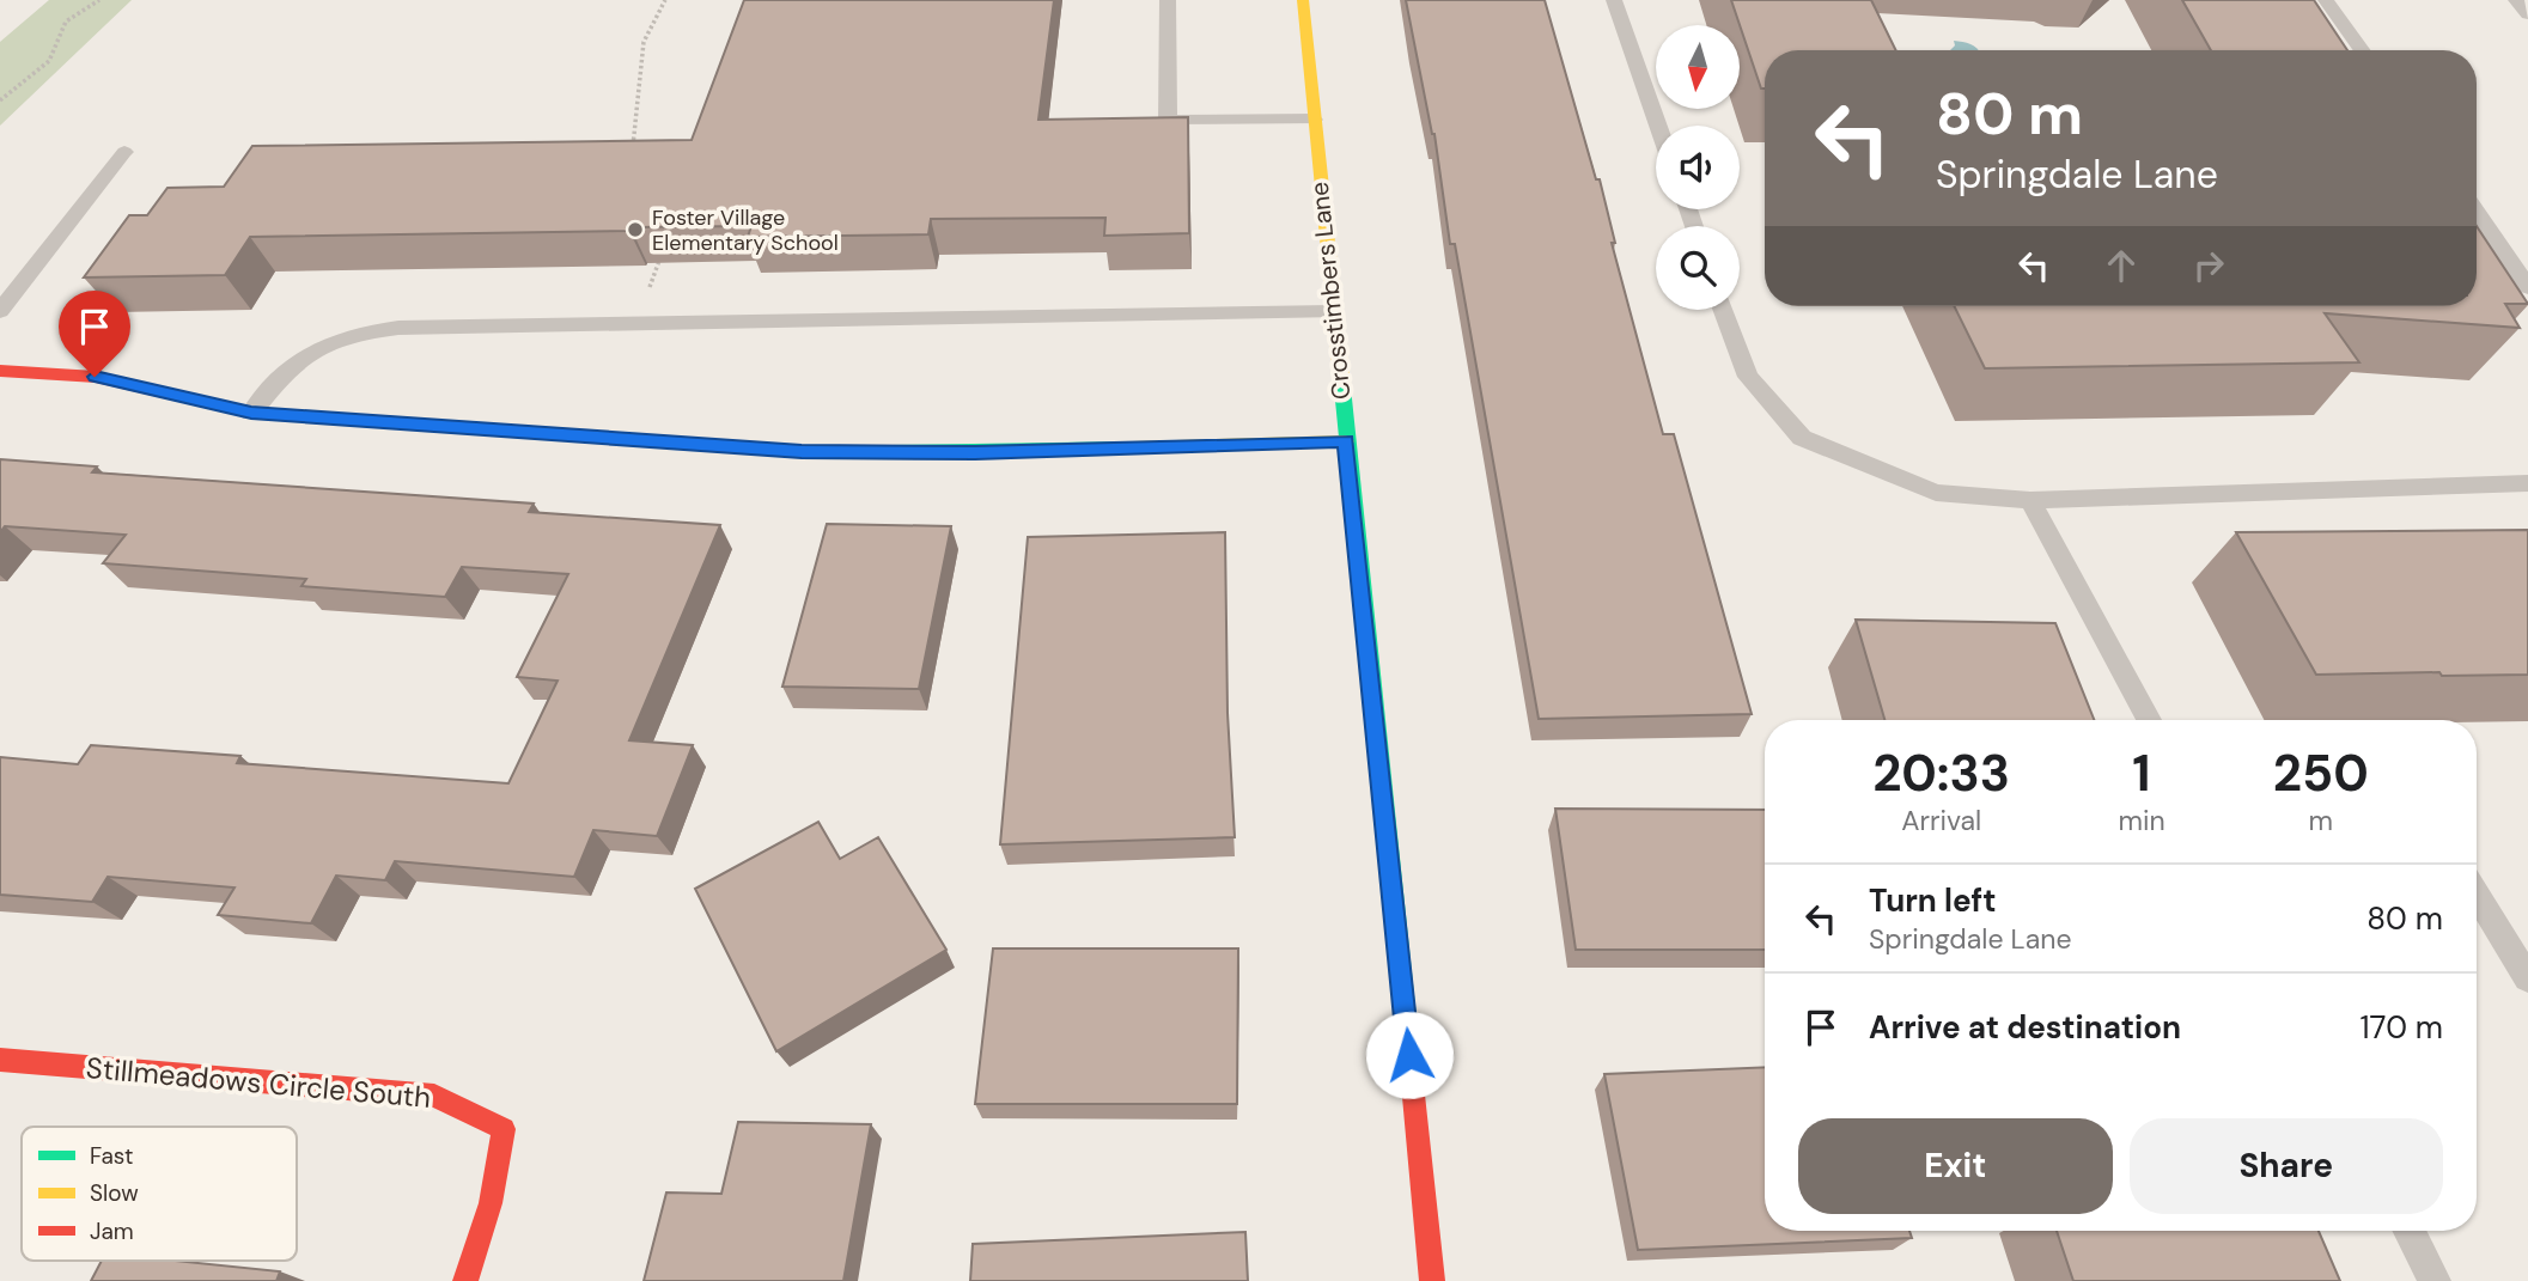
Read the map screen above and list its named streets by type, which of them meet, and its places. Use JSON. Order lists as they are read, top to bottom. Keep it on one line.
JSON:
{"streets":{"street":["Crosstimbers Lane","Stillmeadows Circle South"]},"places":["Foster Village Elementary School"],"legend":["Fast","Slow","Jam"],"north":"bottom","page":{"turn":["80 m","Springdale Lane"],"eta":["20:33","Arrival","1","min","250","m"],"list":[{"name":"Turn left","note":"Springdale Lane","value":"80 m"},{"name":"Arrive at destination","value":"170 m"}],"buttons":["Exit","Share"]}}
